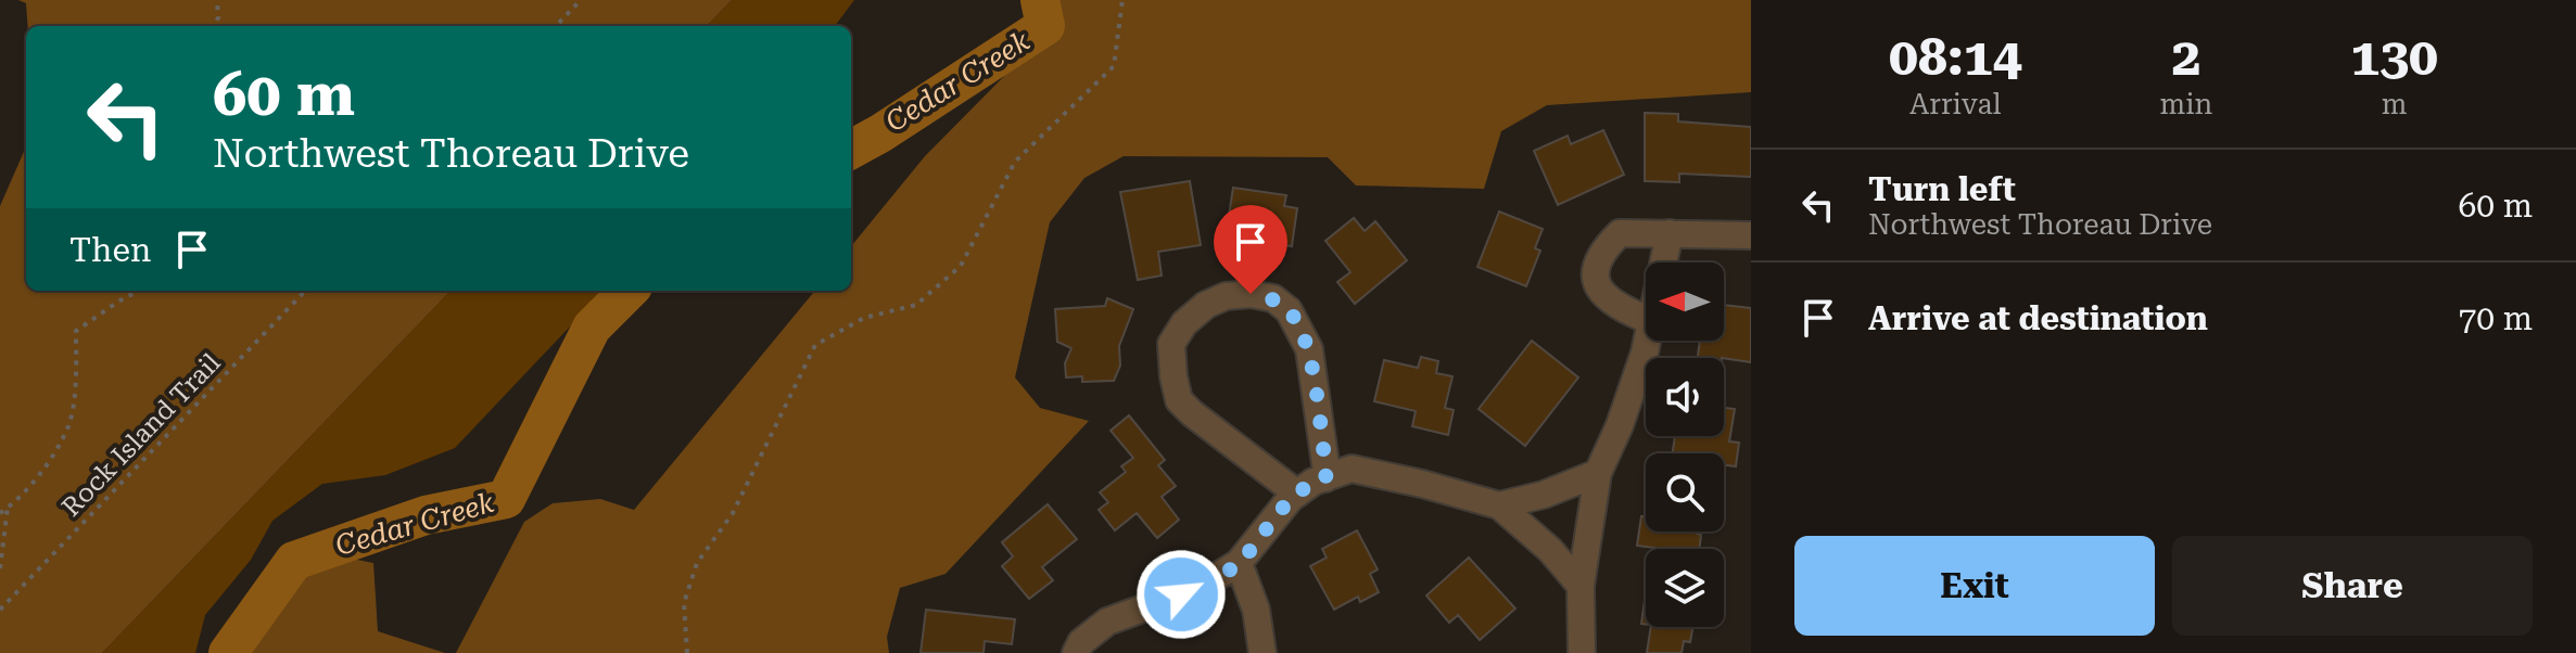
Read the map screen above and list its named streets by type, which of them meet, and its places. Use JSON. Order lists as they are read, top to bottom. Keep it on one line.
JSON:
{"streets":{"path":["Rock Island Trail"]},"water":["Cedar Creek"],"north":"left","page":{"eta":["08:14","Arrival","2","min","130","m"],"turn":["60 m","Northwest Thoreau Drive"],"list":[{"name":"Turn left","note":"Northwest Thoreau Drive","value":"60 m"},{"name":"Arrive at destination","value":"70 m"}],"then":"Then","buttons":["Exit","Share"]}}
